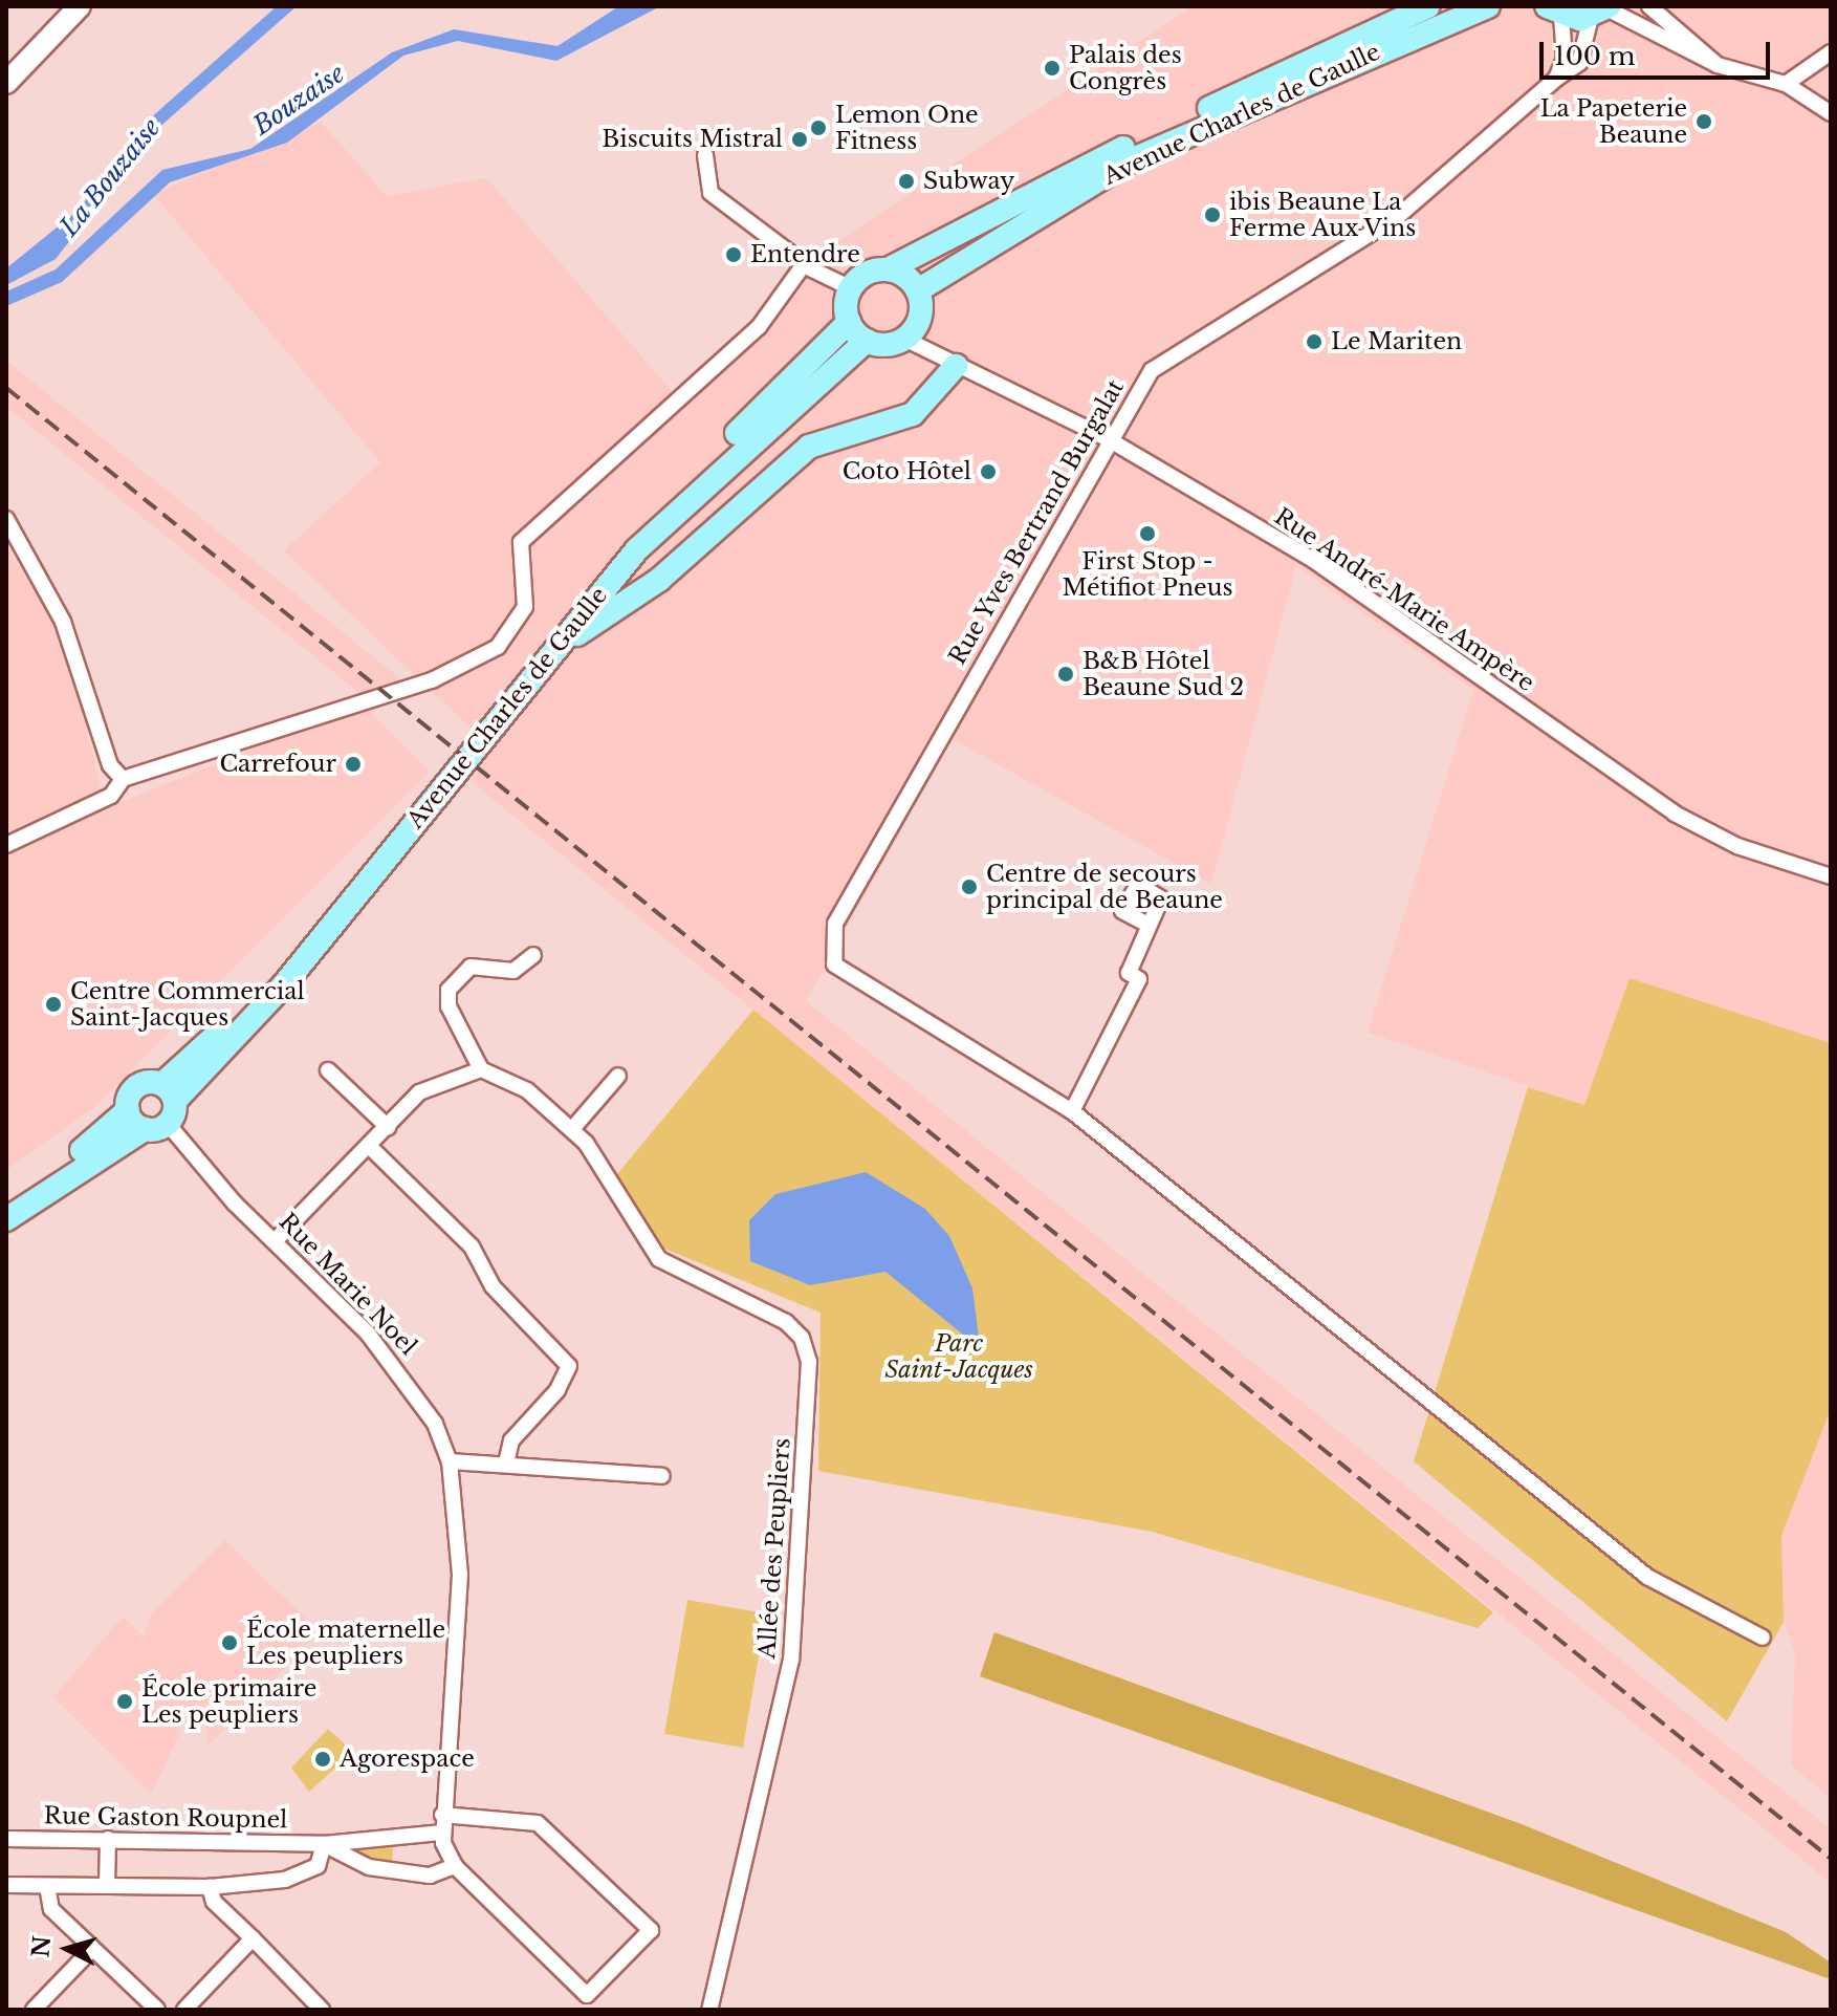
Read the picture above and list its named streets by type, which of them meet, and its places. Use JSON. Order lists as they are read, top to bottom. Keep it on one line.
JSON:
{"streets":{"main road":["Avenue Charles de Gaulle"],"street":["Rue Yves Bertrand Burgalat","Rue André-Marie Ampère","Rue Marie Noel","Allée des Peupliers","Rue Gaston Roupnel"]},"crossings":[["Avenue Charles de Gaulle","Rue André-Marie Ampère"],["Avenue Charles de Gaulle","Rue Marie Noel"],["Rue Yves Bertrand Burgalat","Rue André-Marie Ampère"],["Rue Marie Noel","Rue Gaston Roupnel"]],"water":["Bouzaise","La Bouzaise"],"parks":["Parc Saint-Jacques"],"places":["Palais des Congrès","La Papeterie Beaune","Lemon One Fitness","Biscuits Mistral","Subway","ibis Beaune La Ferme Aux Vins","Entendre","Le Mariten","Coto Hôtel","First Stop - Métifiot Pneus","B&B Hôtel Beaune Sud 2","Carrefour","Centre de secours principal de Beaune","Centre Commercial Saint-Jacques","École maternelle Les peupliers","École primaire Les peupliers","Agorespace"],"scale_bar":"100 m","north":"left"}
